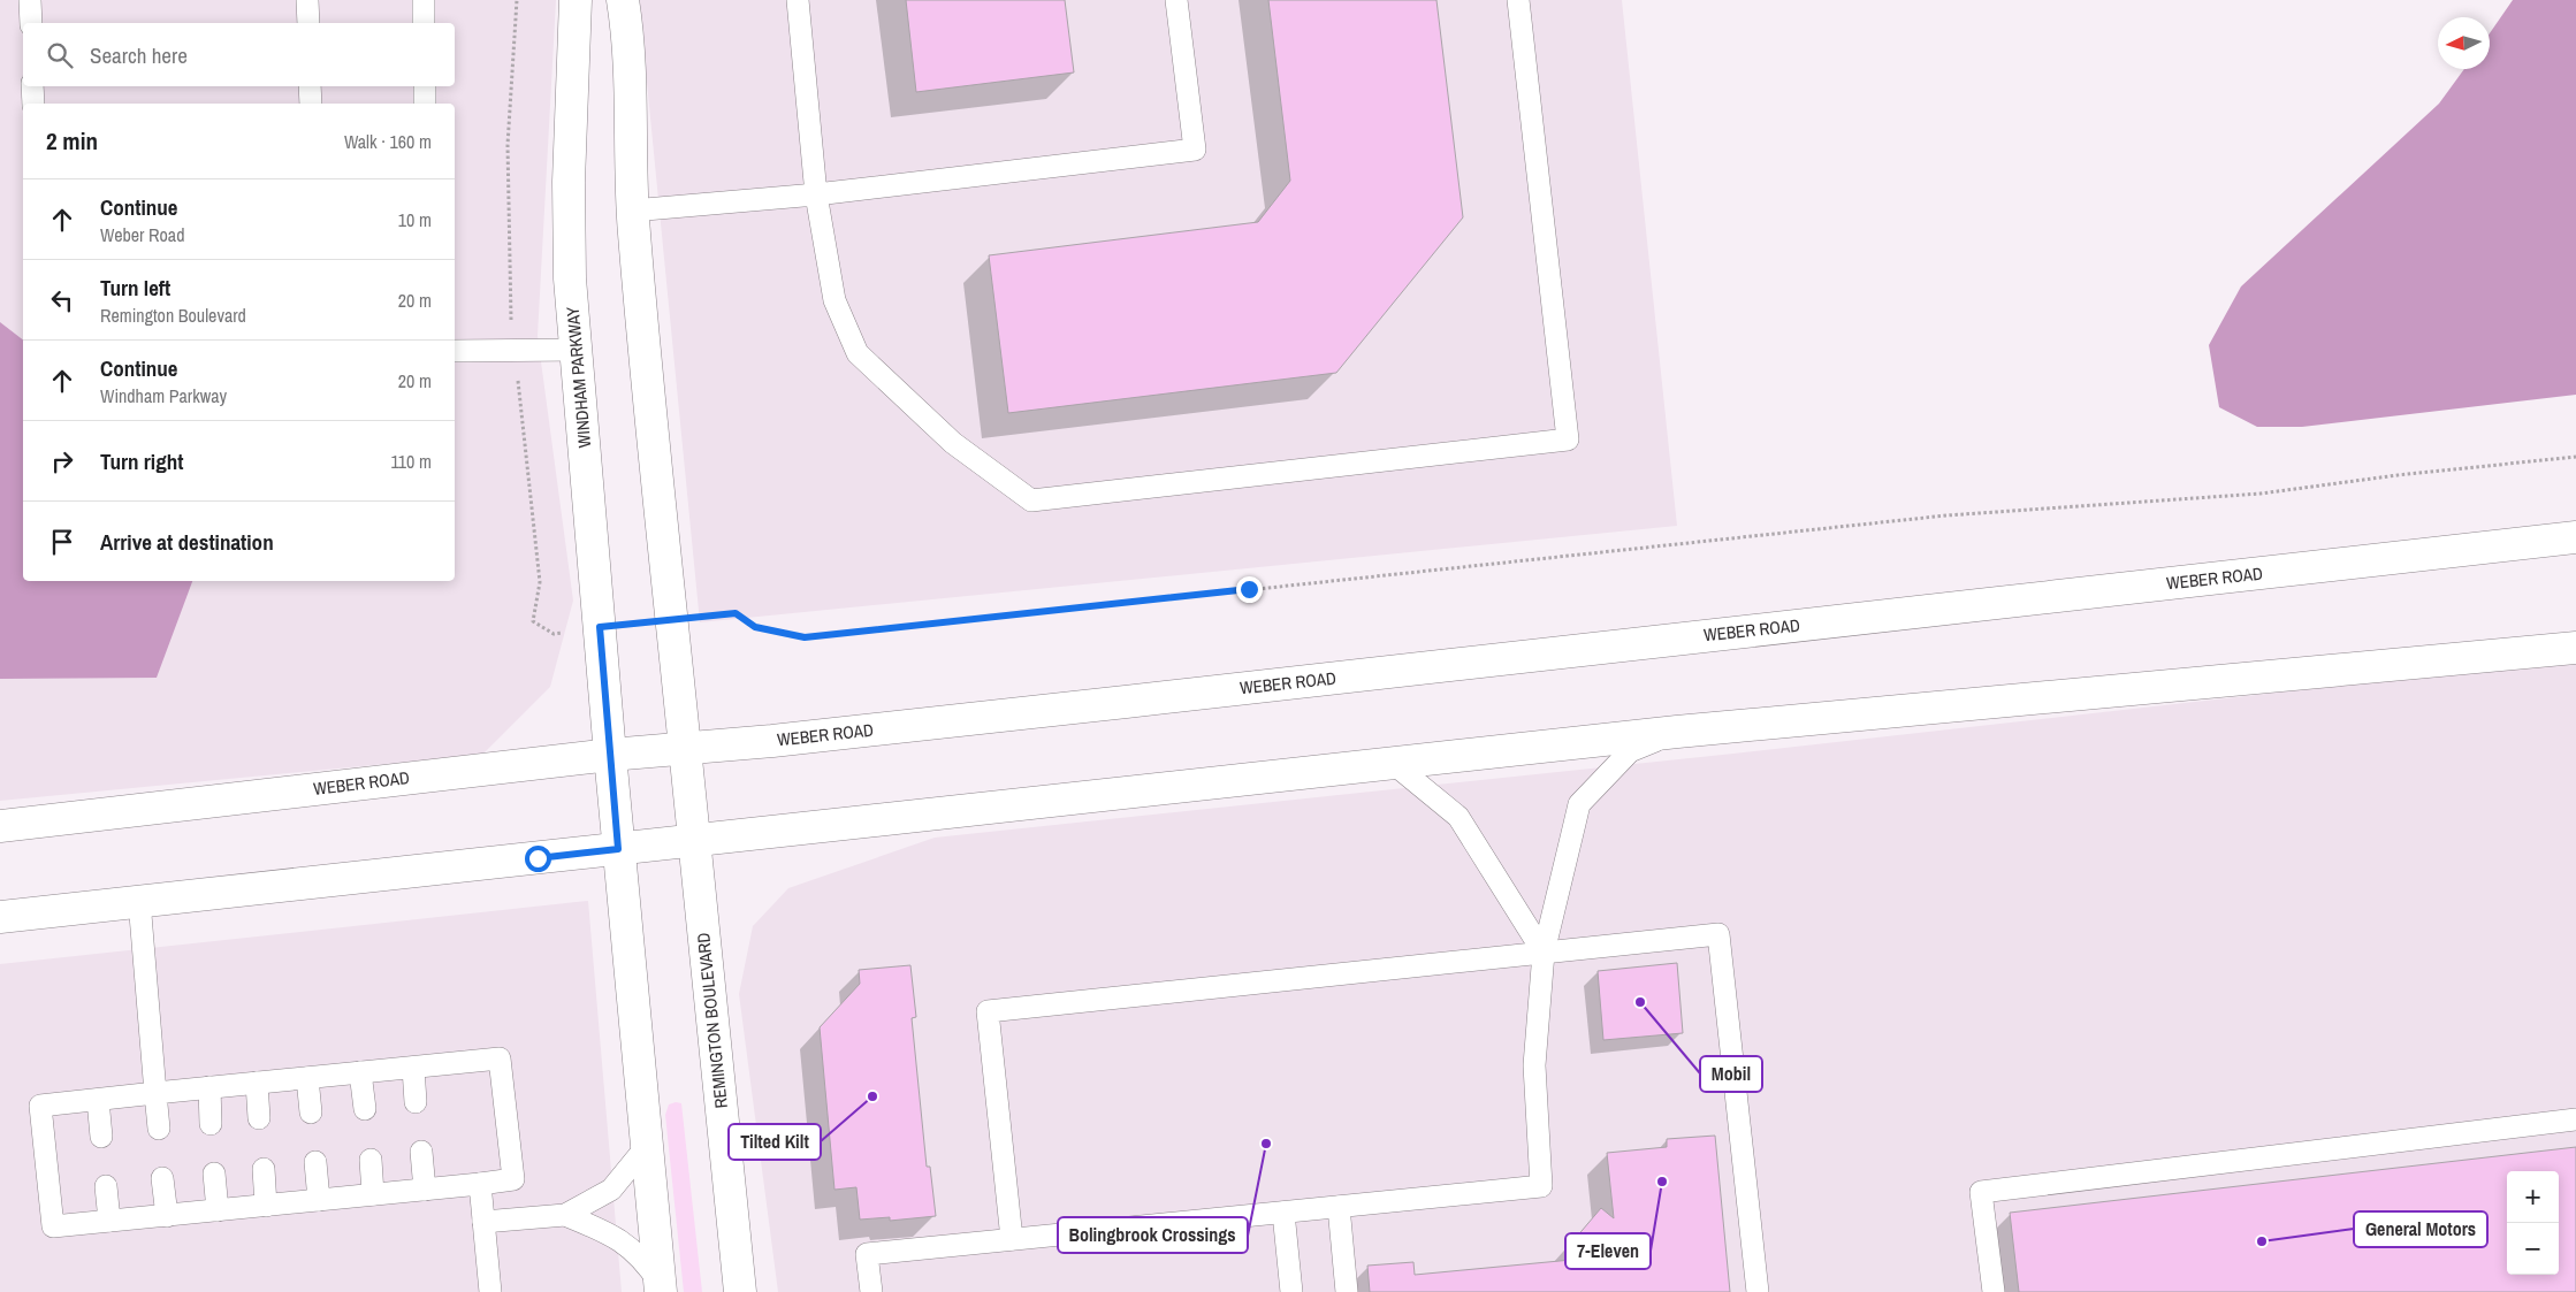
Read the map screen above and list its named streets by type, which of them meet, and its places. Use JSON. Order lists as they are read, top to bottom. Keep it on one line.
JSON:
{"streets":{"main road":["WINDHAM PARKWAY","WEBER ROAD","REMINGTON BOULEVARD"]},"crossings":[["WINDHAM PARKWAY","WEBER ROAD"],["WEBER ROAD","REMINGTON BOULEVARD"]],"places":["Mobil","Tilted Kilt","Bolingbrook Crossings","7-Eleven","General Motors"],"north":"left","page":{"search":"Search here","heading":["2 min","Walk · 160 m"],"list":[["Continue","Weber Road","10 m"],["Turn left","Remington Boulevard","20 m"],["Continue","Windham Parkway","20 m"],["Turn right","110 m"],"Arrive at destination"],"map_buttons":["+","−"]}}
